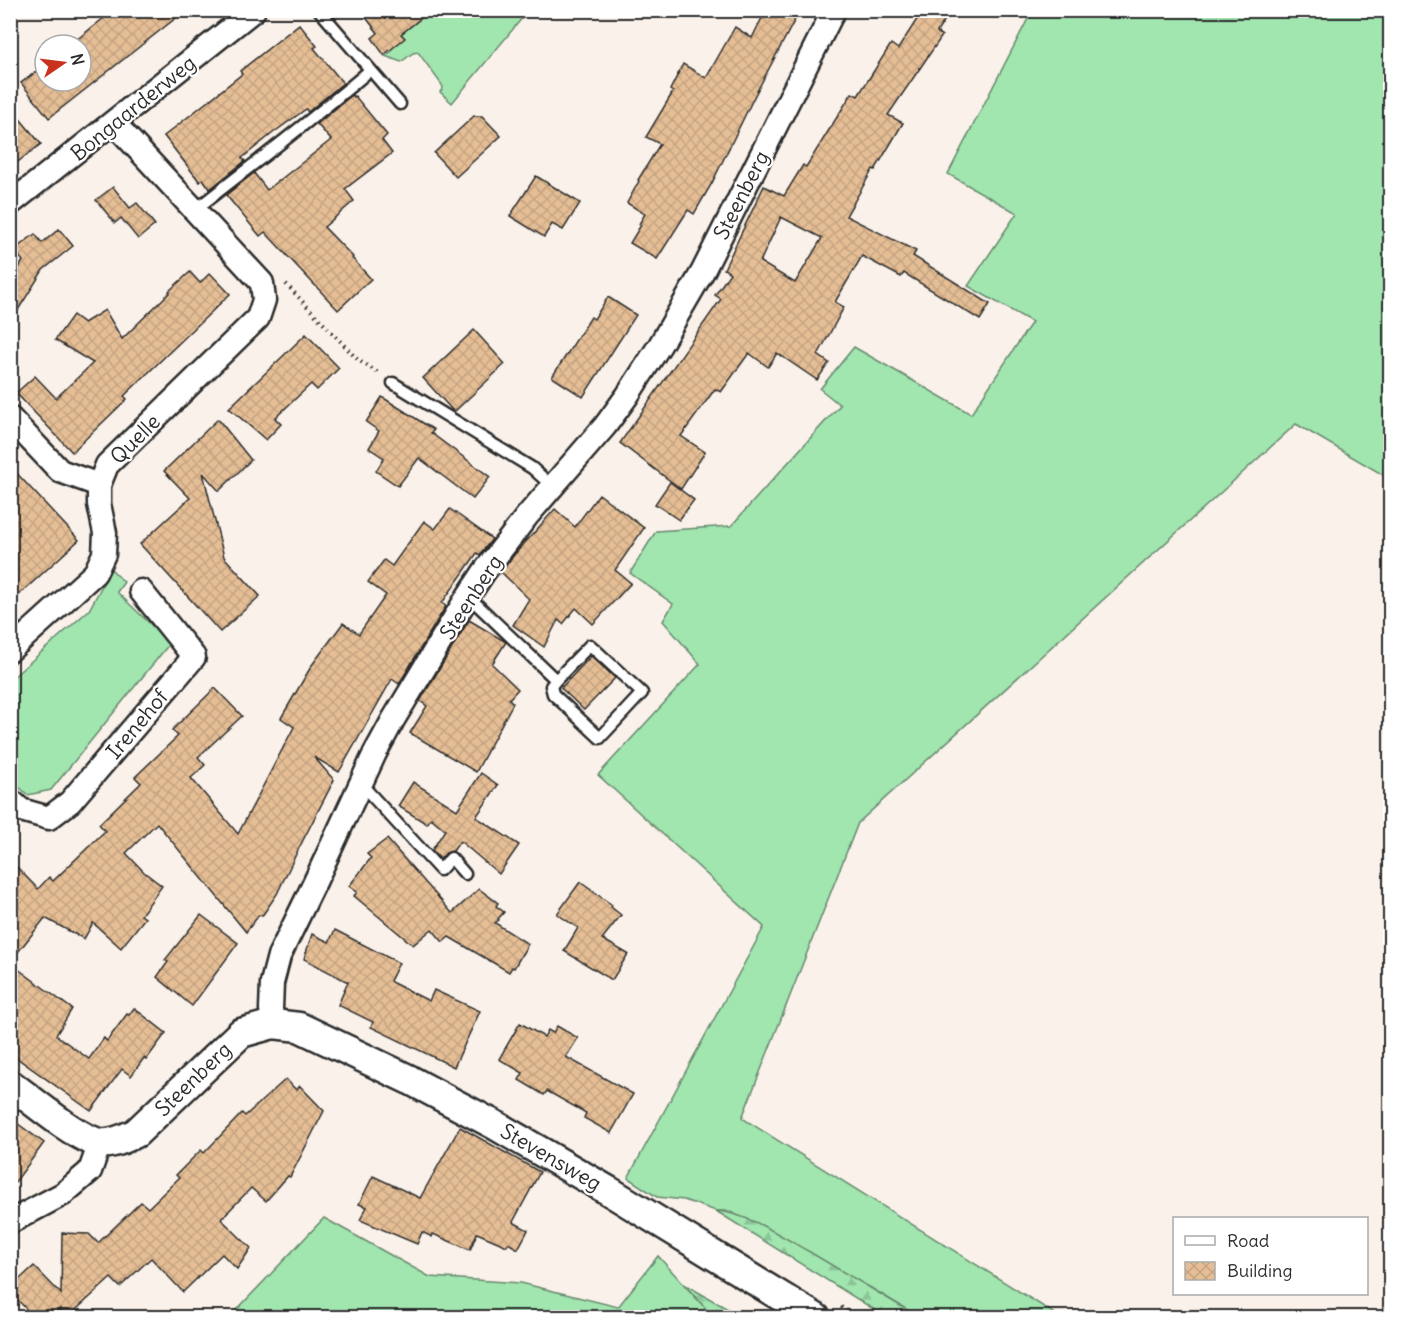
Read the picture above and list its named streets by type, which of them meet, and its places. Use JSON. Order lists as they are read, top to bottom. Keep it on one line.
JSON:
{"streets":{"street":["Bongaarderweg","Steenberg","Quelle","Irenehof","Stevensweg"]},"crossings":[["Steenberg","Stevensweg"]],"legend":["Road","Building"],"north":"right"}
